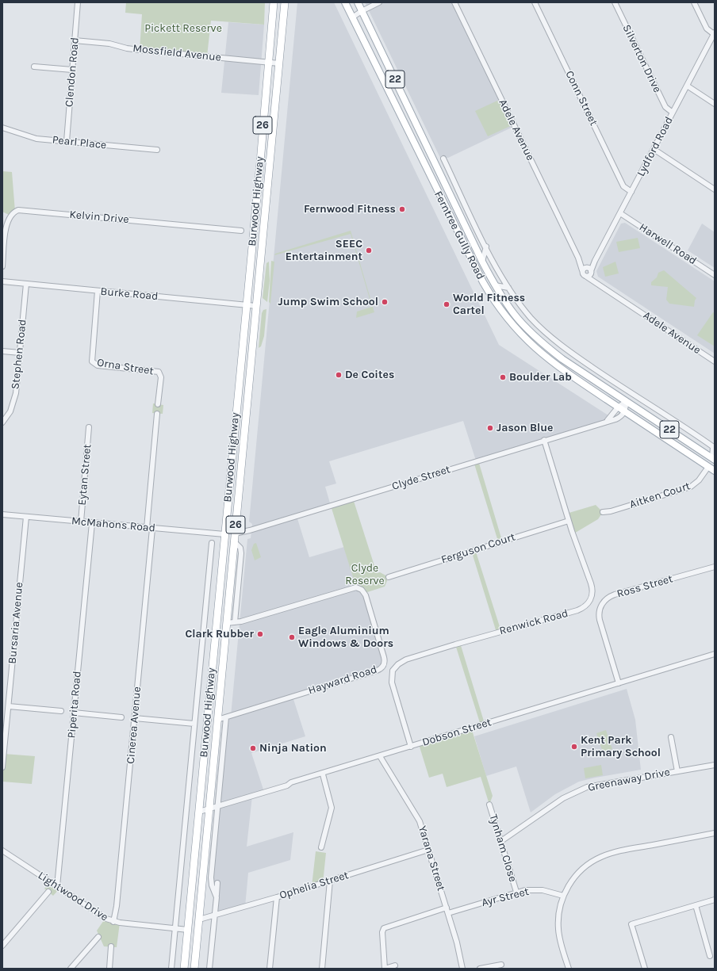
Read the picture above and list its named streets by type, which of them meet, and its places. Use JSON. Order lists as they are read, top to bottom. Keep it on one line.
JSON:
{"streets":{"highway":["26","Burwood Highway"],"main road":["22","Ferntree Gully Road"],"street":["Mossfield Avenue","Silverton Drive","Clendon Road","Conn Street","Adele Avenue","Pearl Place","Lydford Road","Kelvin Drive","Harwell Road","Burke Road","Stephen Road","Orna Street","Eytan Street","Clyde Street","Aitken Court","McMahons Road","Ferguson Court","Ross Street","Renwick Road","Bursaria Avenue","Hayward Road","Piperita Road","Cinerea Avenue","Dobson Street","Greenaway Drive","Tynham Close","Yarana Street","Ophelia Street","Lightwood Drive","Ayr Street"]},"crossings":[["Mossfield Avenue","Clendon Road"],["Mossfield Avenue","Burwood Highway"],["Silverton Drive","Lydford Road"],["Clendon Road","Pearl Place"],["Conn Street","Lydford Road"],["Adele Avenue","Lydford Road"],["Lydford Road","Harwell Road"],["Burwood Highway","Burke Road"],["Burwood Highway","Clyde Street"],["Burwood Highway","McMahons Road"],["Burwood Highway","Hayward Road"],["Burwood Highway","Dobson Street"],["Burwood Highway","Ophelia Street"],["Burwood Highway","Lightwood Drive"],["Ferntree Gully Road","Clyde Street"],["Ferntree Gully Road","Aitken Court"],["Burke Road","Stephen Road"],["Burke Road","Orna Street"],["Eytan Street","McMahons Road"],["Clyde Street","Renwick Road"],["McMahons Road","Bursaria Avenue"],["McMahons Road","Piperita Road"],["McMahons Road","Cinerea Avenue"],["Ferguson Court","Renwick Road"],["Ross Street","Dobson Street"],["Renwick Road","Dobson Street"],["Piperita Road","Lightwood Drive"],["Cinerea Avenue","Lightwood Drive"],["Dobson Street","Yarana Street"],["Greenaway Drive","Tynham Close"],["Tynham Close","Ayr Street"],["Yarana Street","Ophelia Street"],["Yarana Street","Ayr Street"]],"parks":["Pickett Reserve","Clyde Reserve"],"places":["Fernwood Fitness","SEEC Entertainment","Jump Swim School","World Fitness Cartel","De Coites","Boulder Lab","Jason Blue","Clark Rubber","Eagle Aluminium Windows & Doors","Kent Park Primary School","Ninja Nation"]}
